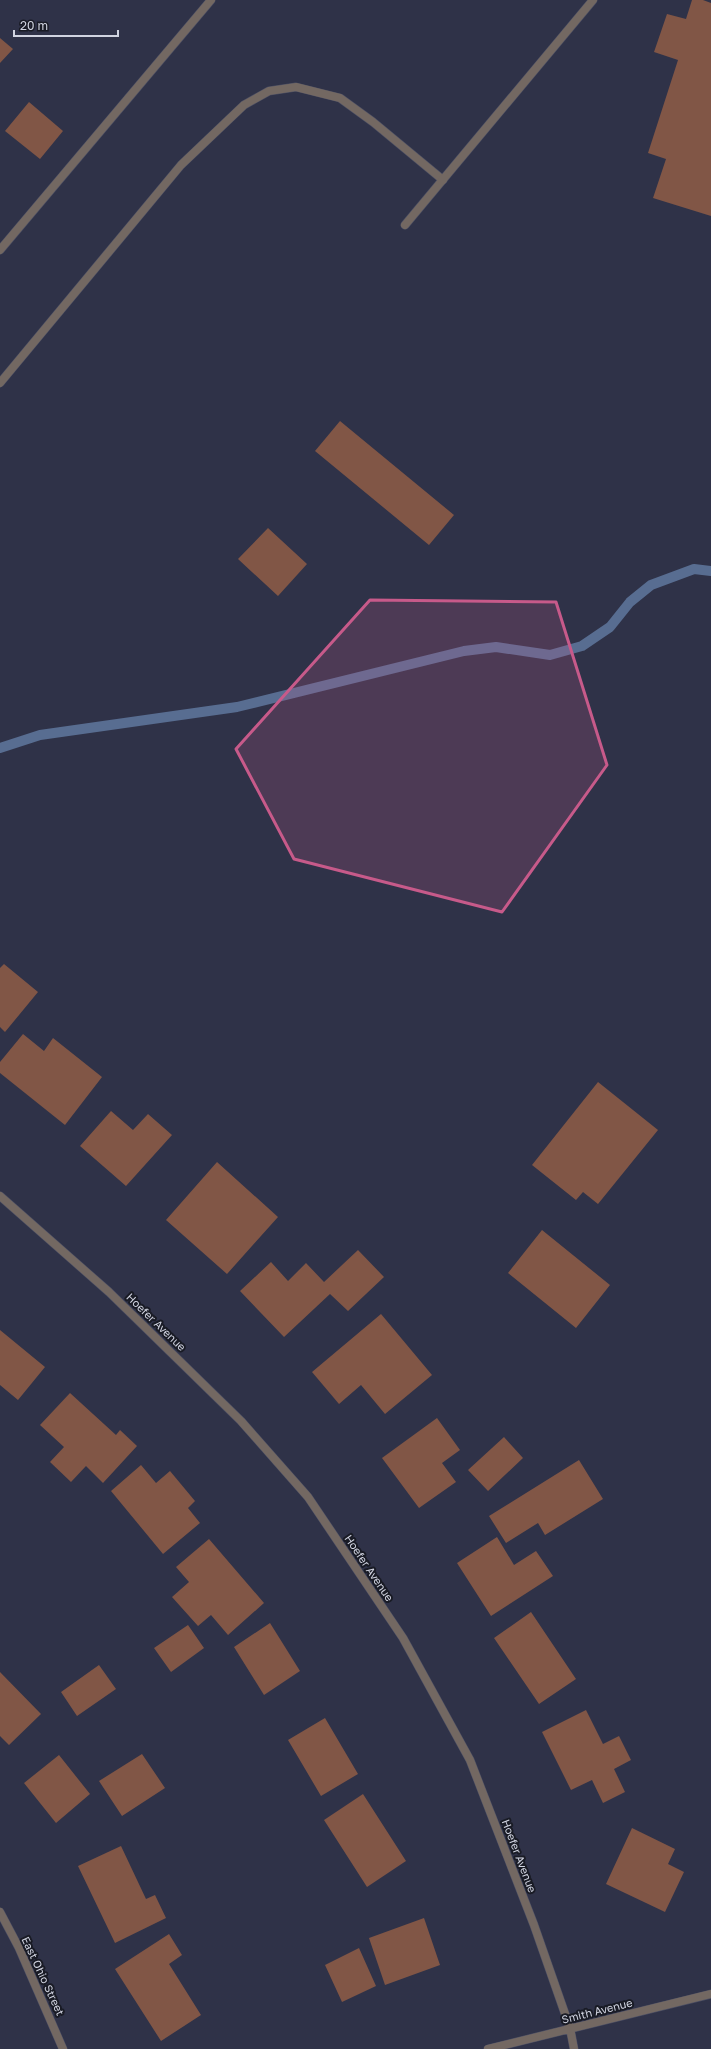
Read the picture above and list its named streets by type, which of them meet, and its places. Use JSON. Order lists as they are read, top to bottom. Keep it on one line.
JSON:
{"streets":{"street":["Hoefer Avenue","East Ohio Street","Smith Avenue"]},"crossings":[["Hoefer Avenue","Smith Avenue"]],"scale_bar":"20 m"}
